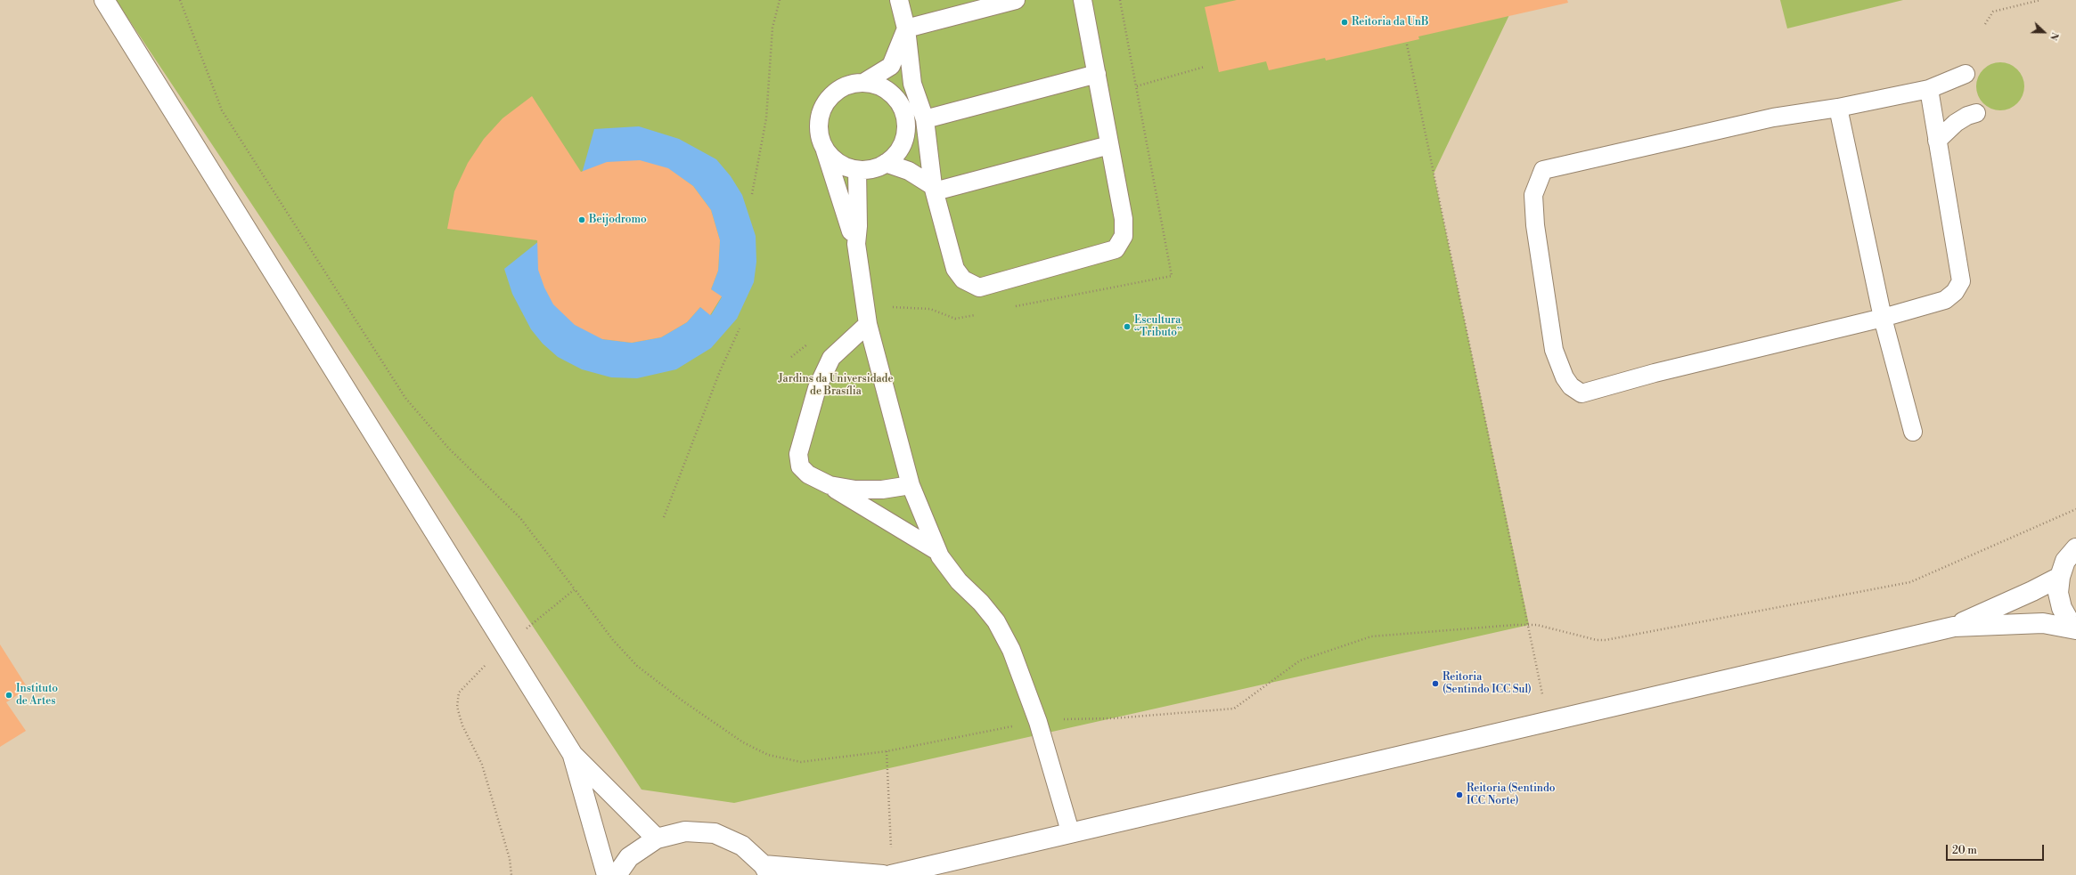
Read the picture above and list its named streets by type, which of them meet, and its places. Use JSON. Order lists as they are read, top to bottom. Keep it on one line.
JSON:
{"parks":["Jardins da Universidade de Brasília"],"places":["Reitoria da UnB","Beijodromo","Escultura “Tributo”","Reitoria (Sentindo ICC Sul)","Instituto de Artes","Reitoria (Sentindo ICC Norte)"],"scale_bar":"20 m","north":"right"}
